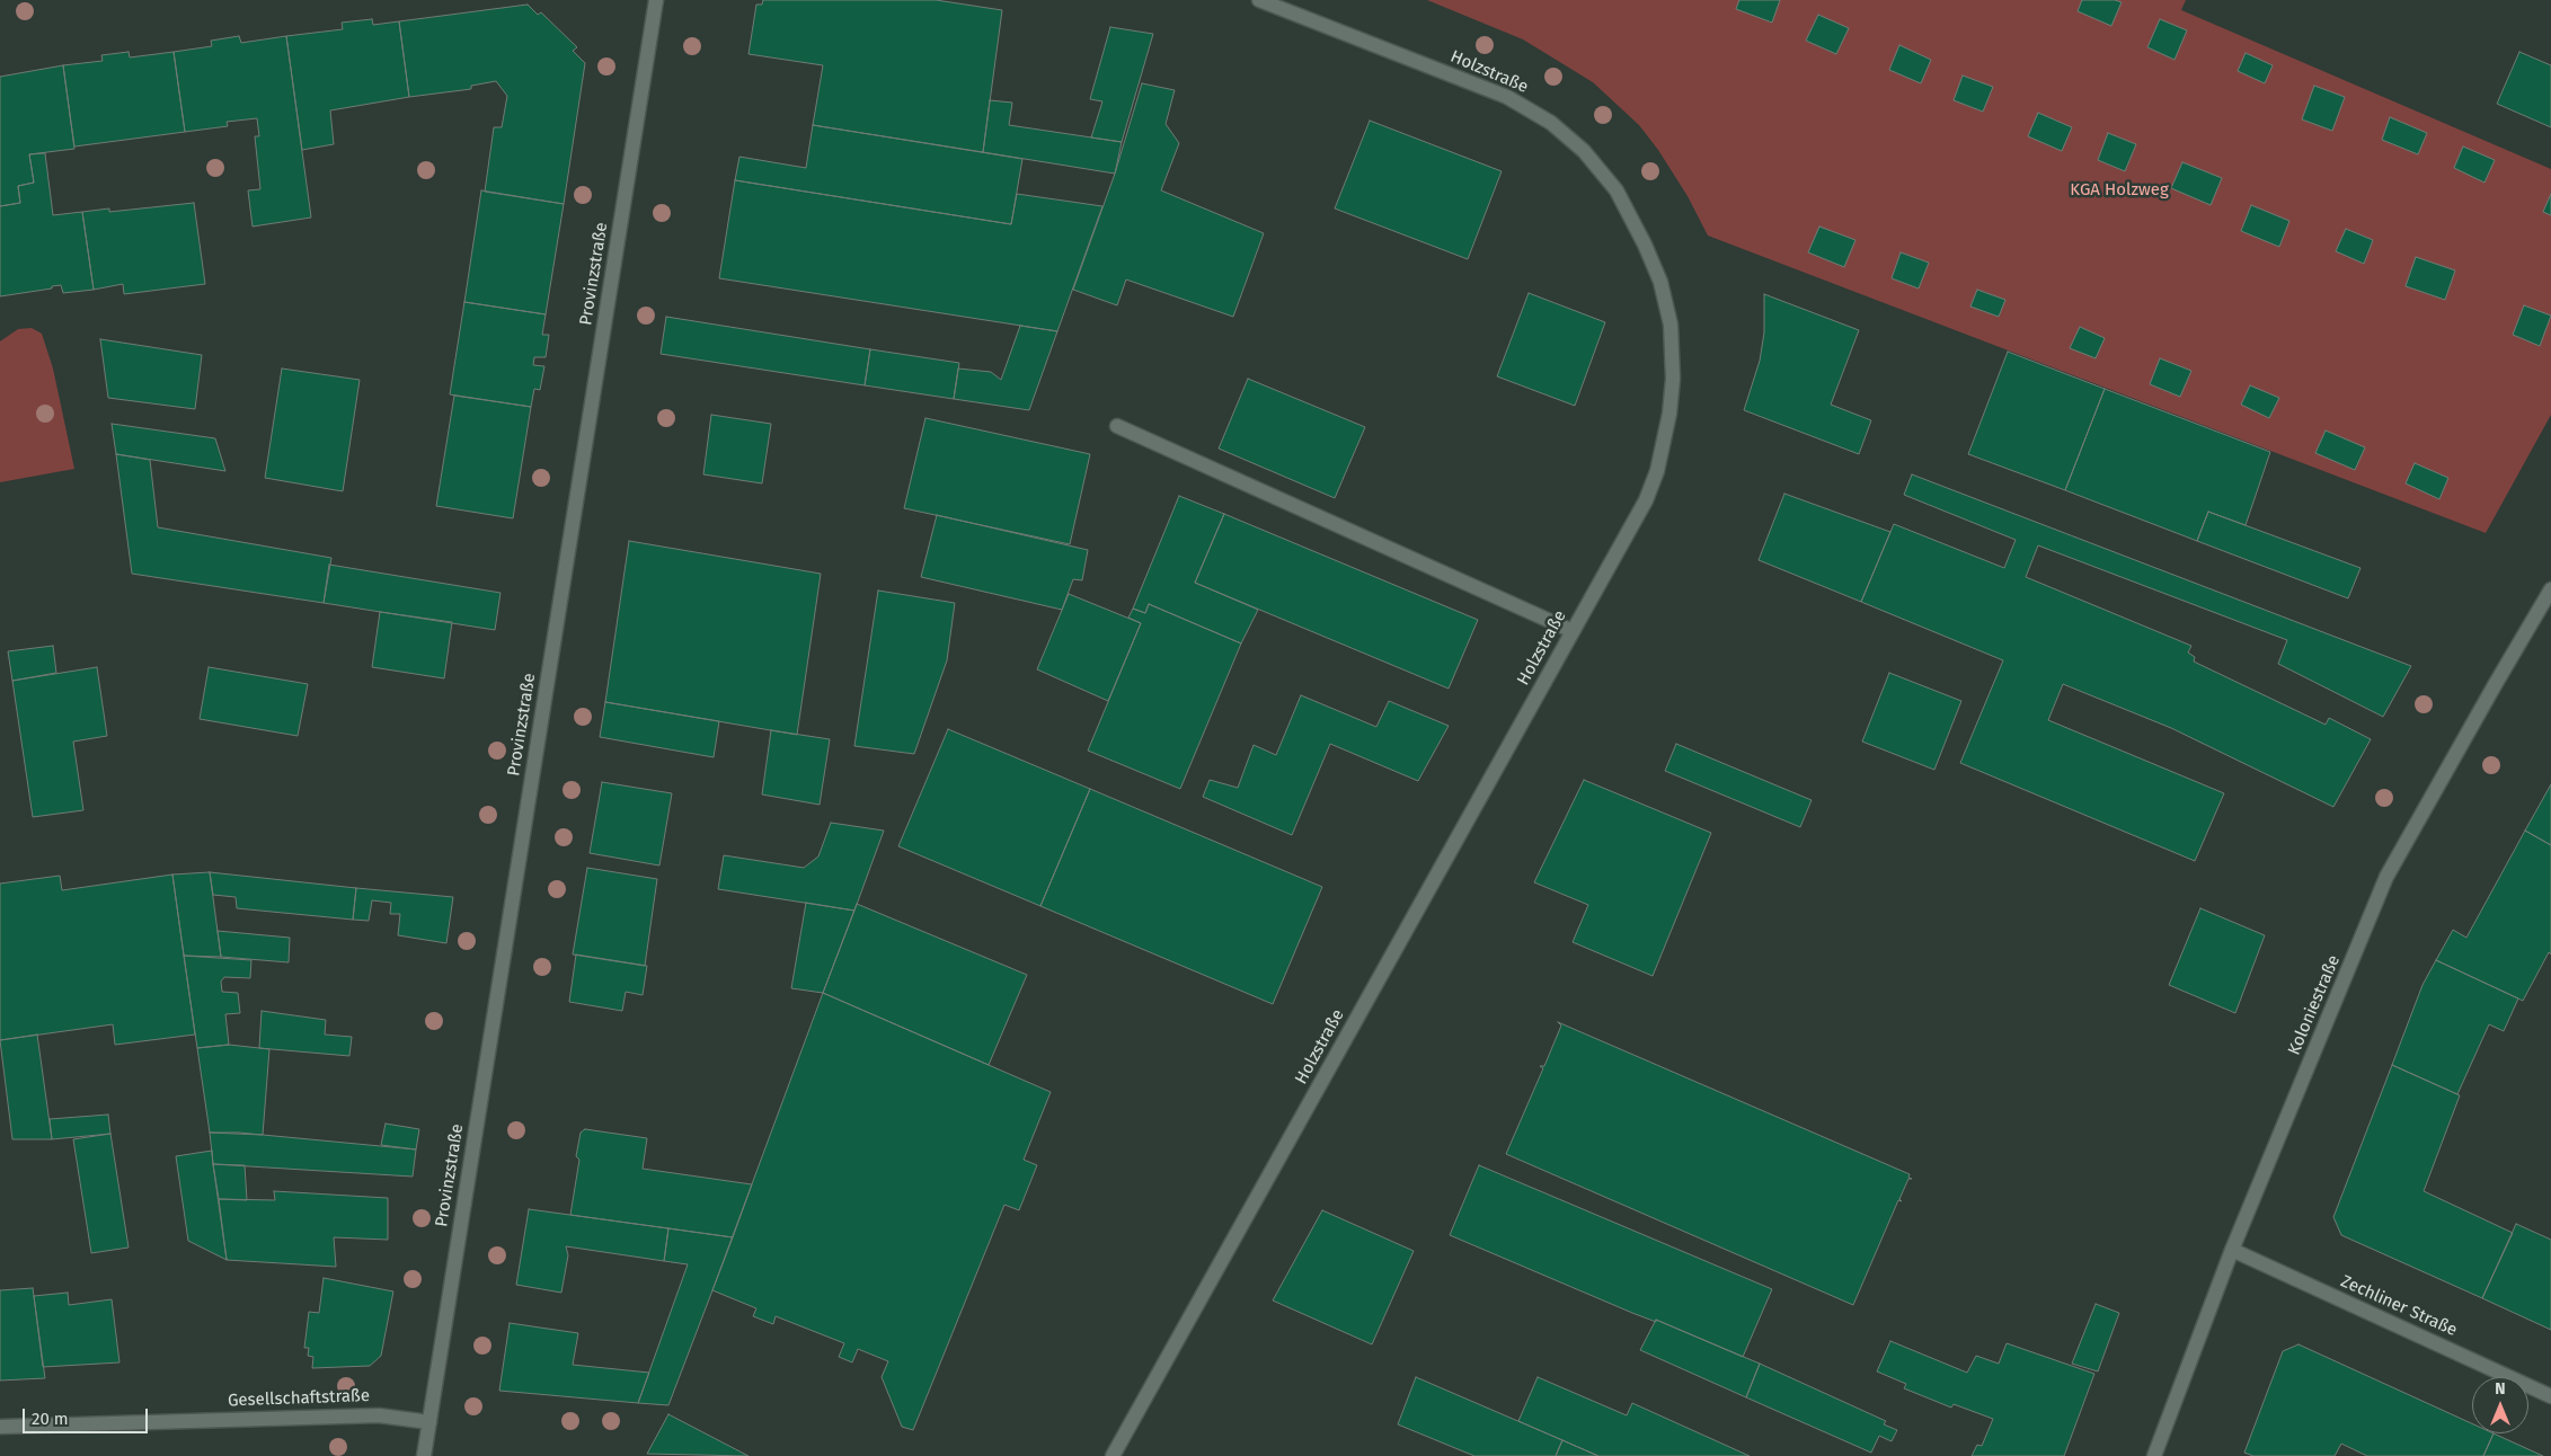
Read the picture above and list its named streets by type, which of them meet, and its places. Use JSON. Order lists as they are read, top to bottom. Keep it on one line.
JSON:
{"streets":{"street":["Holzstraße","Provinzstraße","Koloniestraße","Zechliner Straße","Gesellschaftstraße"]},"crossings":[["Provinzstraße","Gesellschaftstraße"],["Koloniestraße","Zechliner Straße"]],"parks":["KGA Holzweg"],"scale_bar":"20 m","north":"top"}
